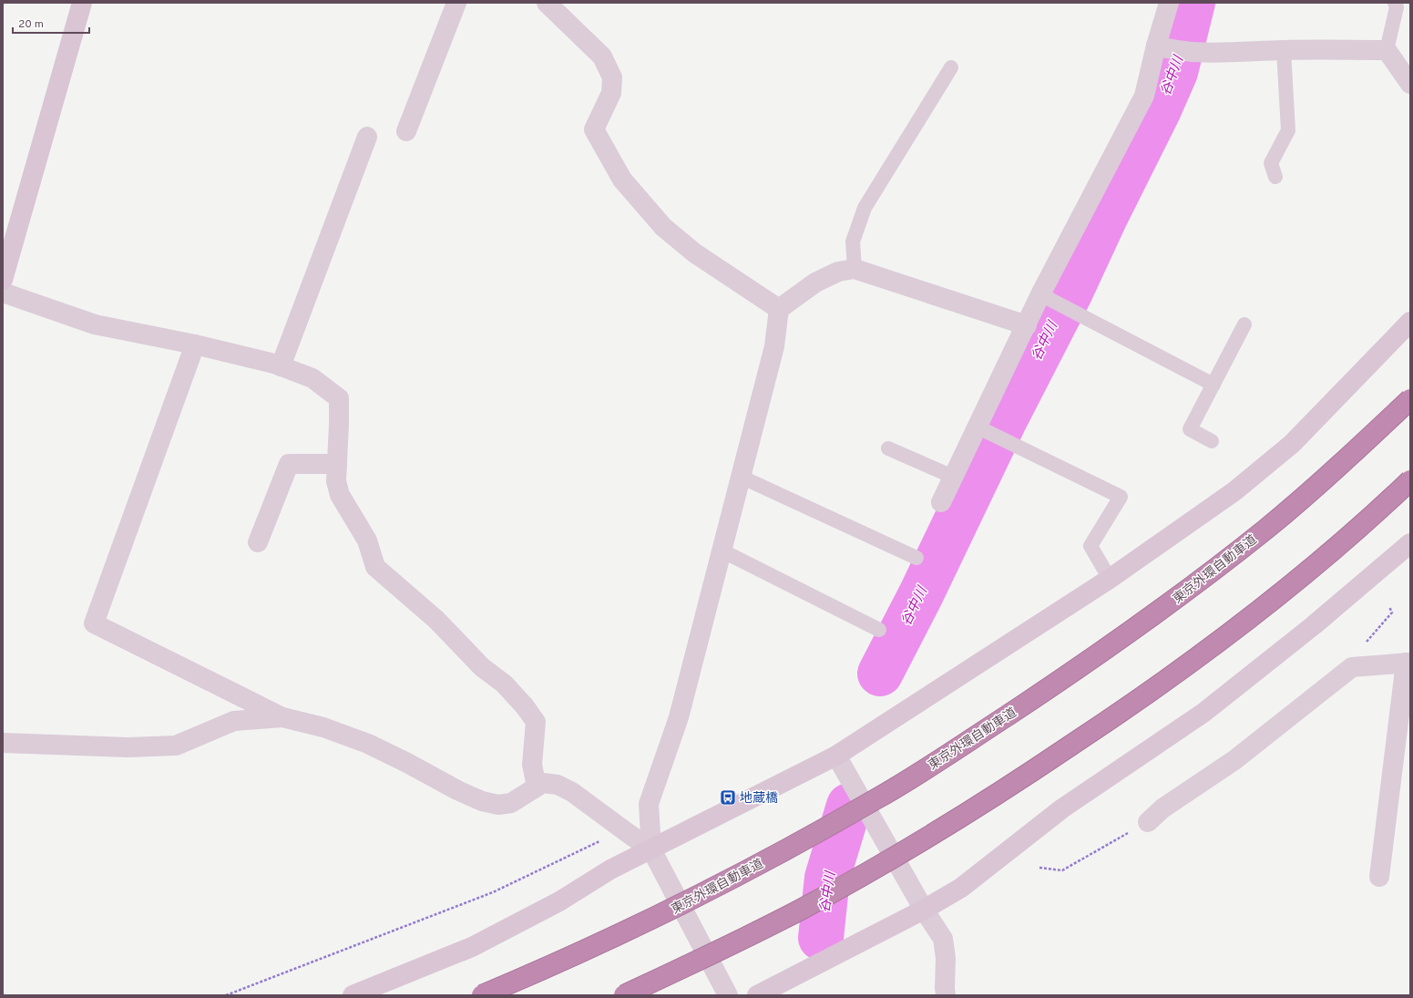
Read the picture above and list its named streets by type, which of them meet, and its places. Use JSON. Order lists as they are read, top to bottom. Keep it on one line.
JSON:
{"streets":{"highway":["東京外環自動車道"]},"water":["谷中川"],"places":{"bus stop":["地蔵橋"]},"scale_bar":"20 m"}
